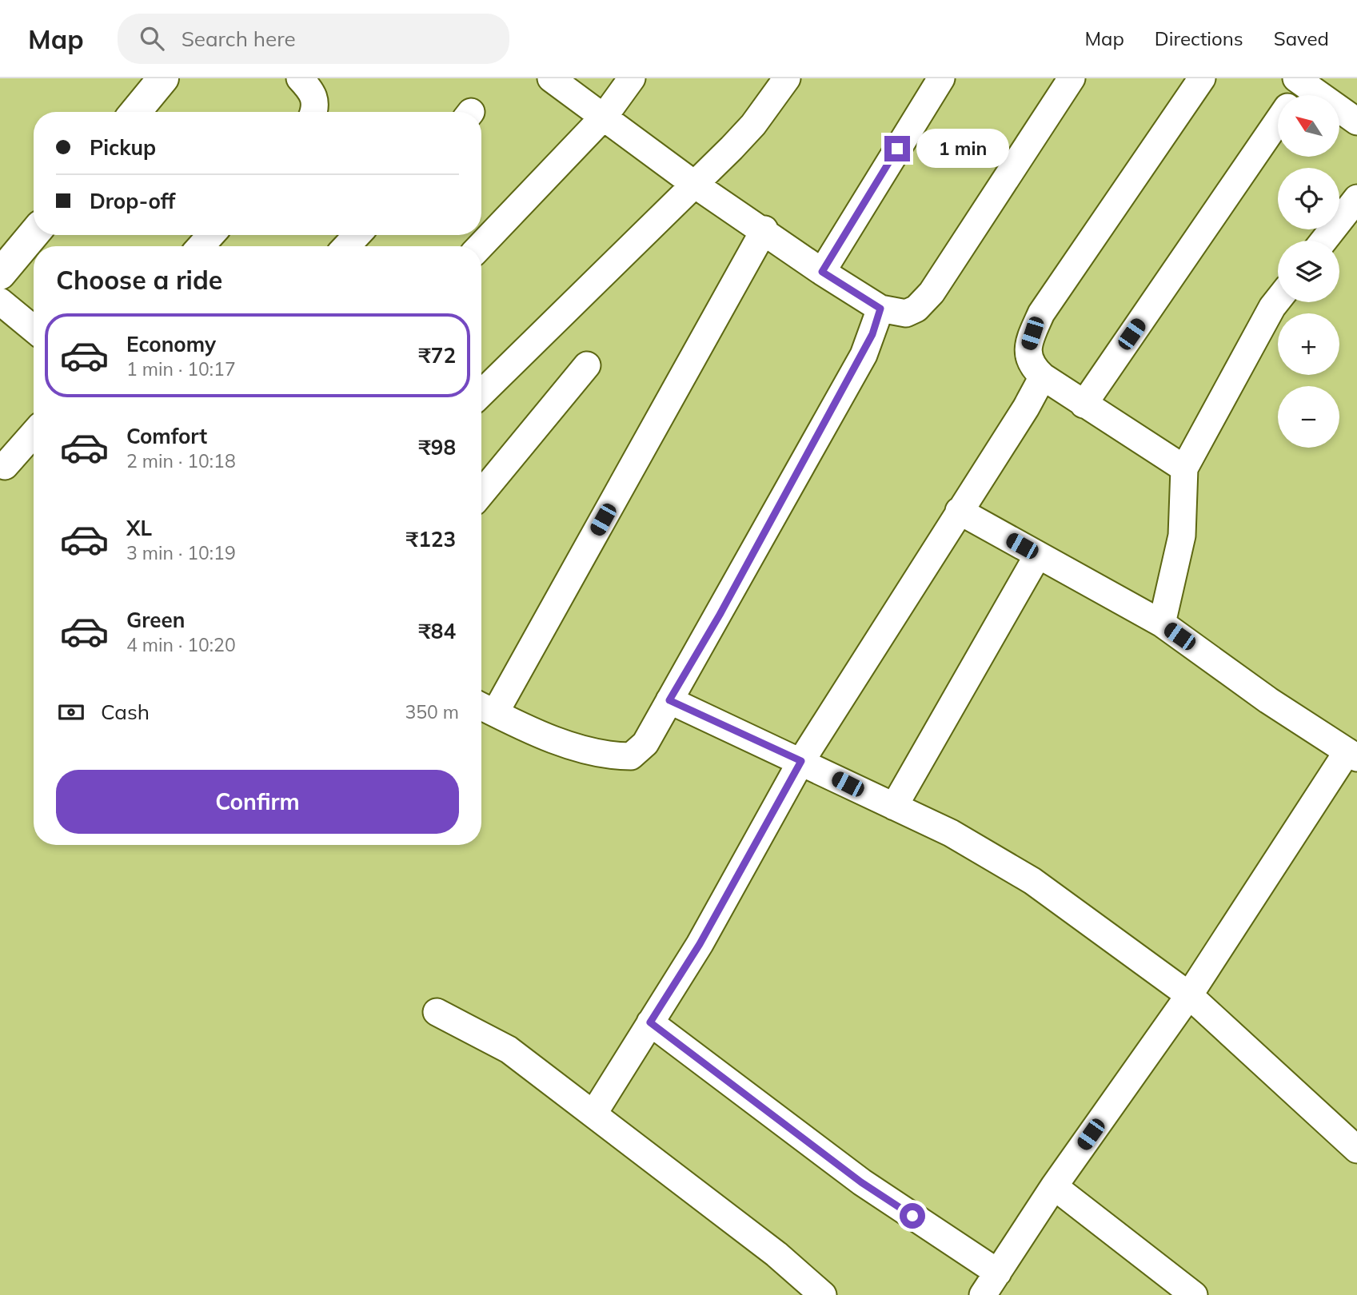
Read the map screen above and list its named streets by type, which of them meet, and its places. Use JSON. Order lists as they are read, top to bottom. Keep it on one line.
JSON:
{"north":"top left","page":{"header":"Map","search":"Search here","nav":["Map","Directions","Saved"],"map_buttons":["+","−"],"banner":["Pickup","Drop-off"],"bubble":"1 min","heading":"Choose a ride","list":[{"name":"Economy","note":"1 min · 10:17","value":"₹72"},{"name":"Comfort","note":"2 min · 10:18","value":"₹98"},{"name":"XL","note":"3 min · 10:19","value":"₹123"},{"name":"Green","note":"4 min · 10:20","value":"₹84"}],"pay":["Cash","350 m"],"buttons":"Confirm"}}
